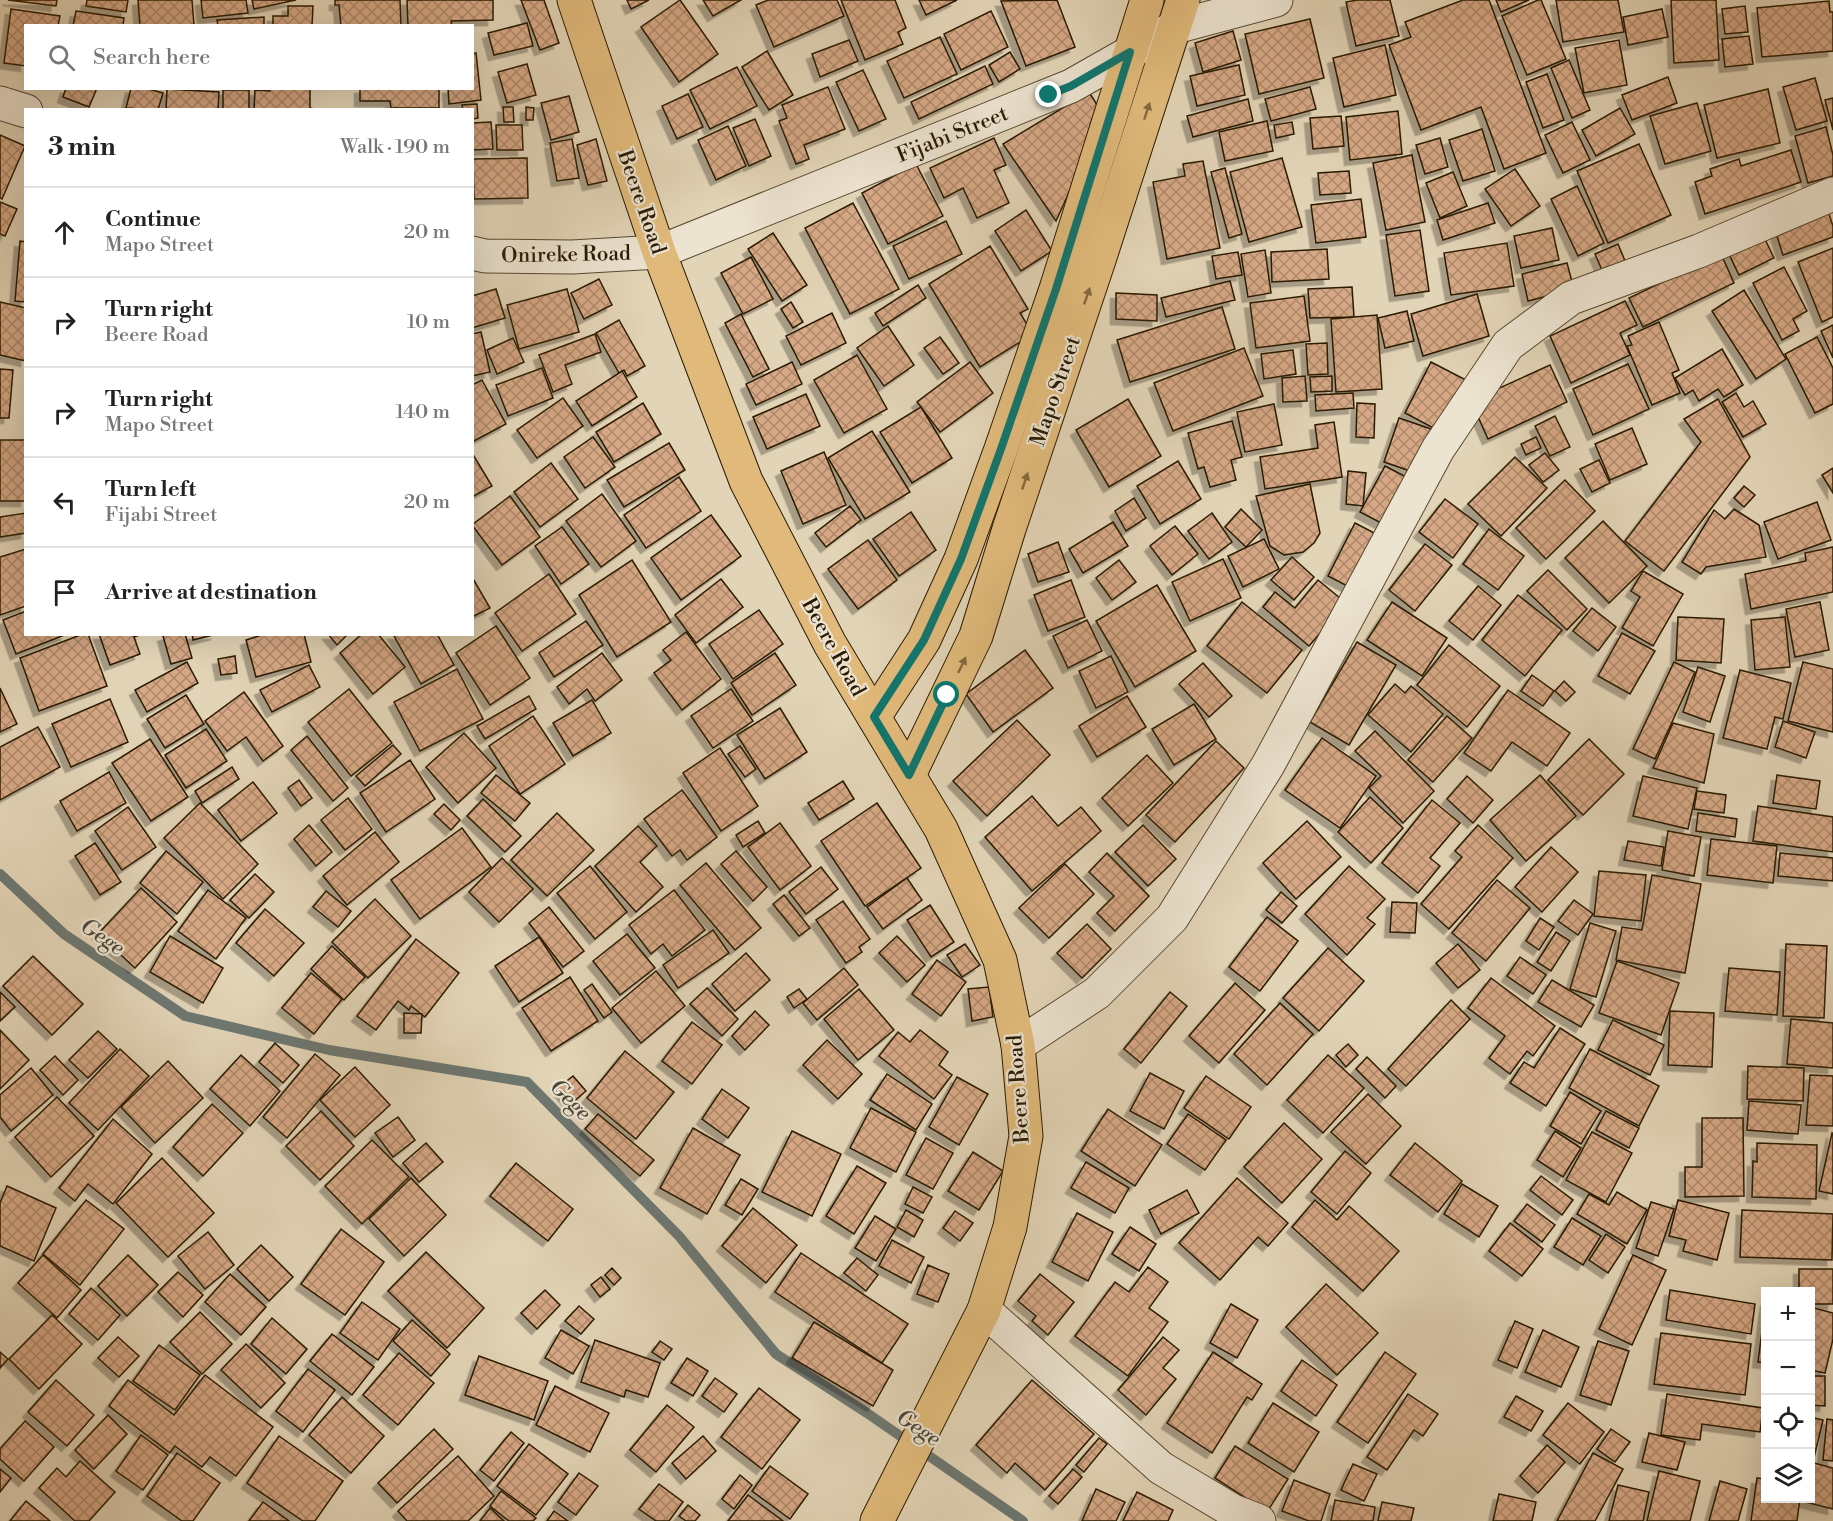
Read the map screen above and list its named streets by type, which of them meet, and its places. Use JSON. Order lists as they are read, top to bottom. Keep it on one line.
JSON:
{"streets":{"main road":["Beere Road","Mapo Street"],"street":["Fijabi Street","Onireke Road"]},"crossings":[["Fijabi Street","Beere Road"],["Fijabi Street","Onireke Road"],["Fijabi Street","Mapo Street"],["Beere Road","Onireke Road"],["Beere Road","Mapo Street"]],"water":["Gege"],"page":{"search":"Search here","heading":["3 min","Walk · 190 m"],"list":[["Continue","Mapo Street","20 m"],["Turn right","Beere Road","10 m"],["Turn right","Mapo Street","140 m"],["Turn left","Fijabi Street","20 m"],"Arrive at destination"],"map_buttons":["+","−"]}}
